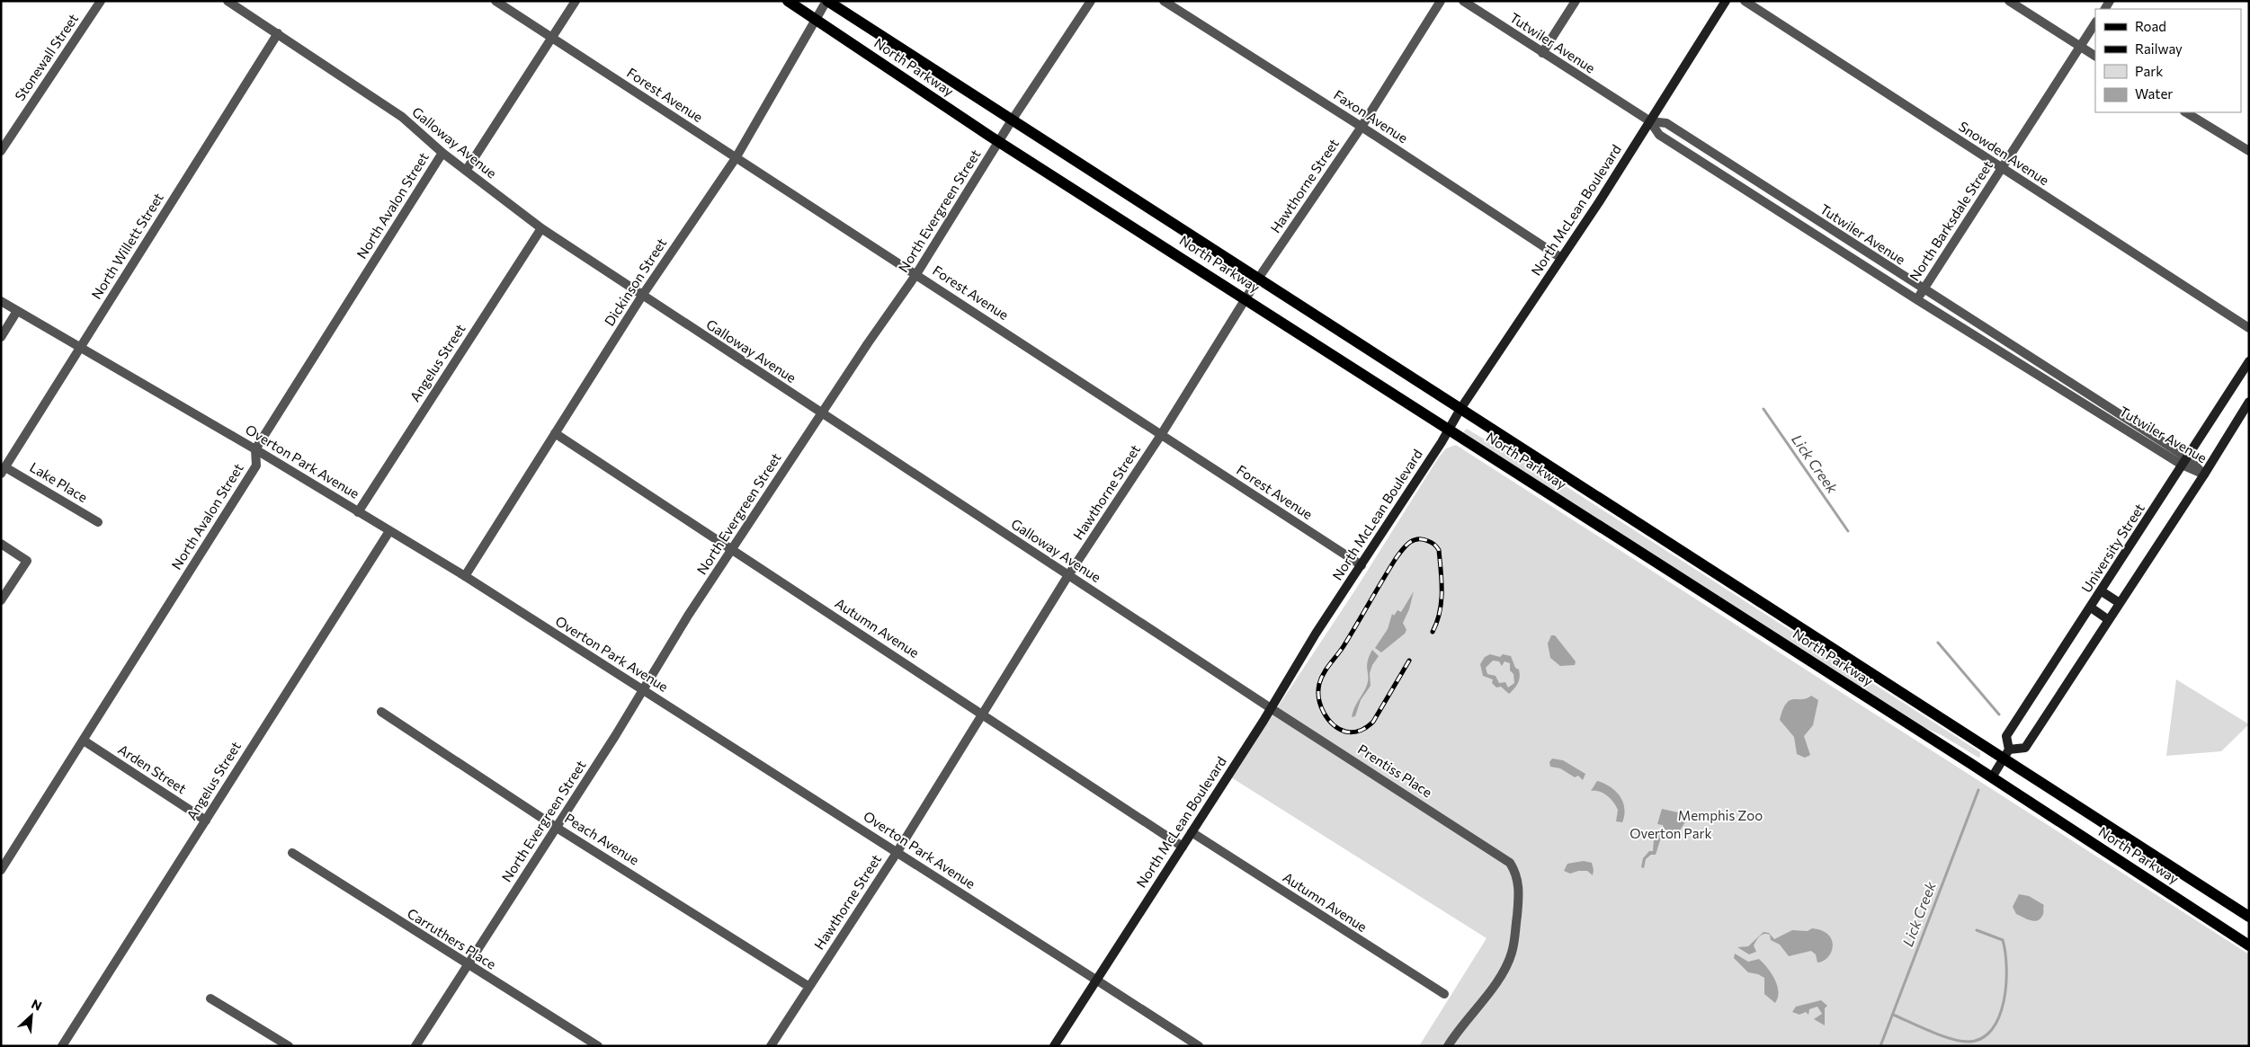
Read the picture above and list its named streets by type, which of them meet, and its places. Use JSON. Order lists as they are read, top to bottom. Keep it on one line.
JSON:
{"streets":{"main road":["North Parkway","North McLean Boulevard","University Street"],"street":["Tutwiler Avenue","Stonewall Street","Forest Avenue","Faxon Avenue","Galloway Avenue","Snowden Avenue","Hawthorne Street","North Avalon Street","North Evergreen Street","North Barksdale Street","North Willett Street","Dickinson Street","Angelus Street","Overton Park Avenue","Lake Place","Autumn Avenue","Arden Street","Prentiss Place","Peach Avenue","Carruthers Place"]},"crossings":[["Tutwiler Avenue","North McLean Boulevard"],["Tutwiler Avenue","North Barksdale Street"],["Tutwiler Avenue","University Street"],["North Parkway","Hawthorne Street"],["North Parkway","North McLean Boulevard"],["North Parkway","North Evergreen Street"],["North Parkway","Dickinson Street"],["North Parkway","University Street"],["Forest Avenue","Hawthorne Street"],["Forest Avenue","North McLean Boulevard"],["Forest Avenue","North Evergreen Street"],["Forest Avenue","Dickinson Street"],["Faxon Avenue","Hawthorne Street"],["Faxon Avenue","North McLean Boulevard"],["Galloway Avenue","Hawthorne Street"],["Galloway Avenue","North Avalon Street"],["Galloway Avenue","North McLean Boulevard"],["Galloway Avenue","North Evergreen Street"],["Galloway Avenue","North Willett Street"],["Galloway Avenue","Dickinson Street"],["Galloway Avenue","Angelus Street"],["Galloway Avenue","Prentiss Place"],["Snowden Avenue","North Barksdale Street"],["Hawthorne Street","Overton Park Avenue"],["Hawthorne Street","Autumn Avenue"],["Hawthorne Street","Peach Avenue"],["North Avalon Street","Overton Park Avenue"],["North Avalon Street","Arden Street"],["North McLean Boulevard","Overton Park Avenue"],["North McLean Boulevard","Autumn Avenue"],["North McLean Boulevard","Prentiss Place"],["North Evergreen Street","Overton Park Avenue"],["North Evergreen Street","Autumn Avenue"],["North Evergreen Street","Peach Avenue"],["North Evergreen Street","Carruthers Place"],["North Willett Street","Overton Park Avenue"],["North Willett Street","Lake Place"],["Dickinson Street","Overton Park Avenue"],["Dickinson Street","Autumn Avenue"],["Angelus Street","Overton Park Avenue"],["Angelus Street","Arden Street"]],"water":["Lick Creek"],"parks":["Memphis Zoo","Overton Park"],"legend":["Road","Railway","Park","Water"],"north":"top right"}
